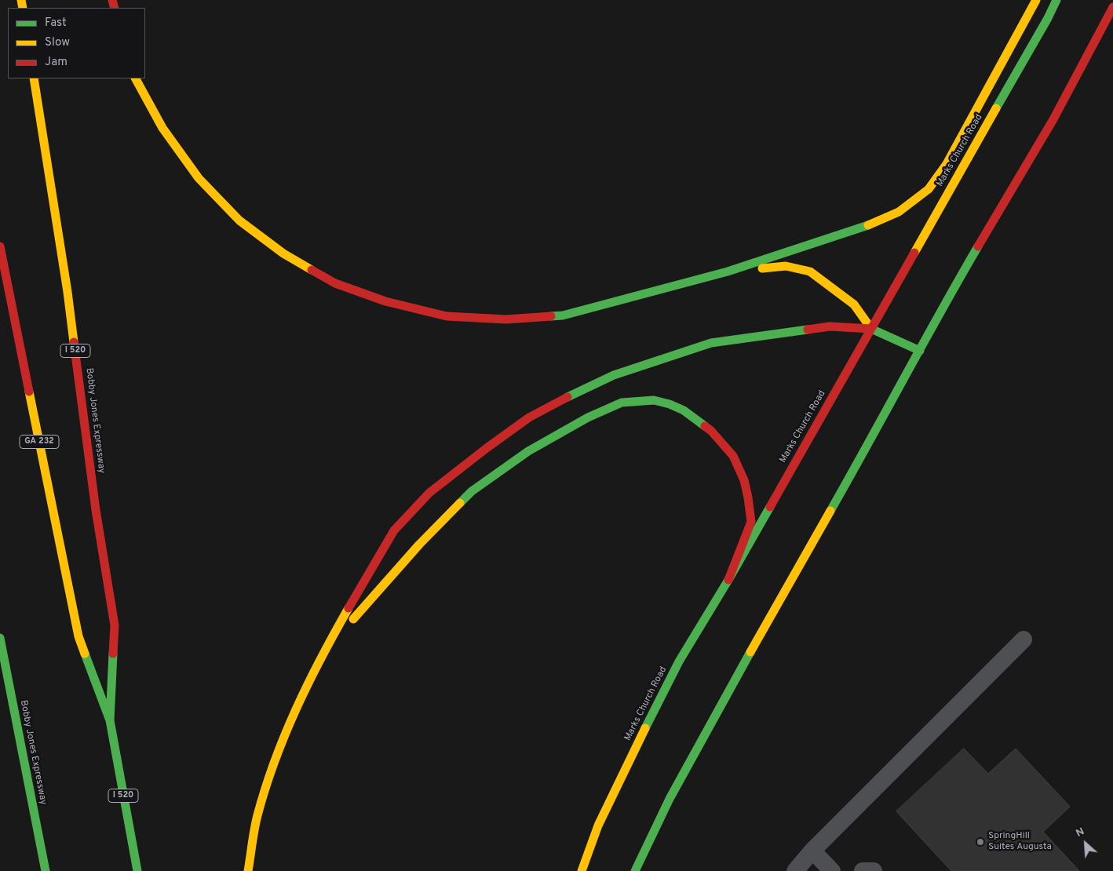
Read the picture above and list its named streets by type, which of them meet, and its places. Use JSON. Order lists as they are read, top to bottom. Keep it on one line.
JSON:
{"streets":{"main road":["Marks Church Road","I 520","Bobby Jones Expressway","GA 232"]},"places":["SpringHill Suites Augusta"],"legend":["Fast","Slow","Jam"],"north":"top left"}
